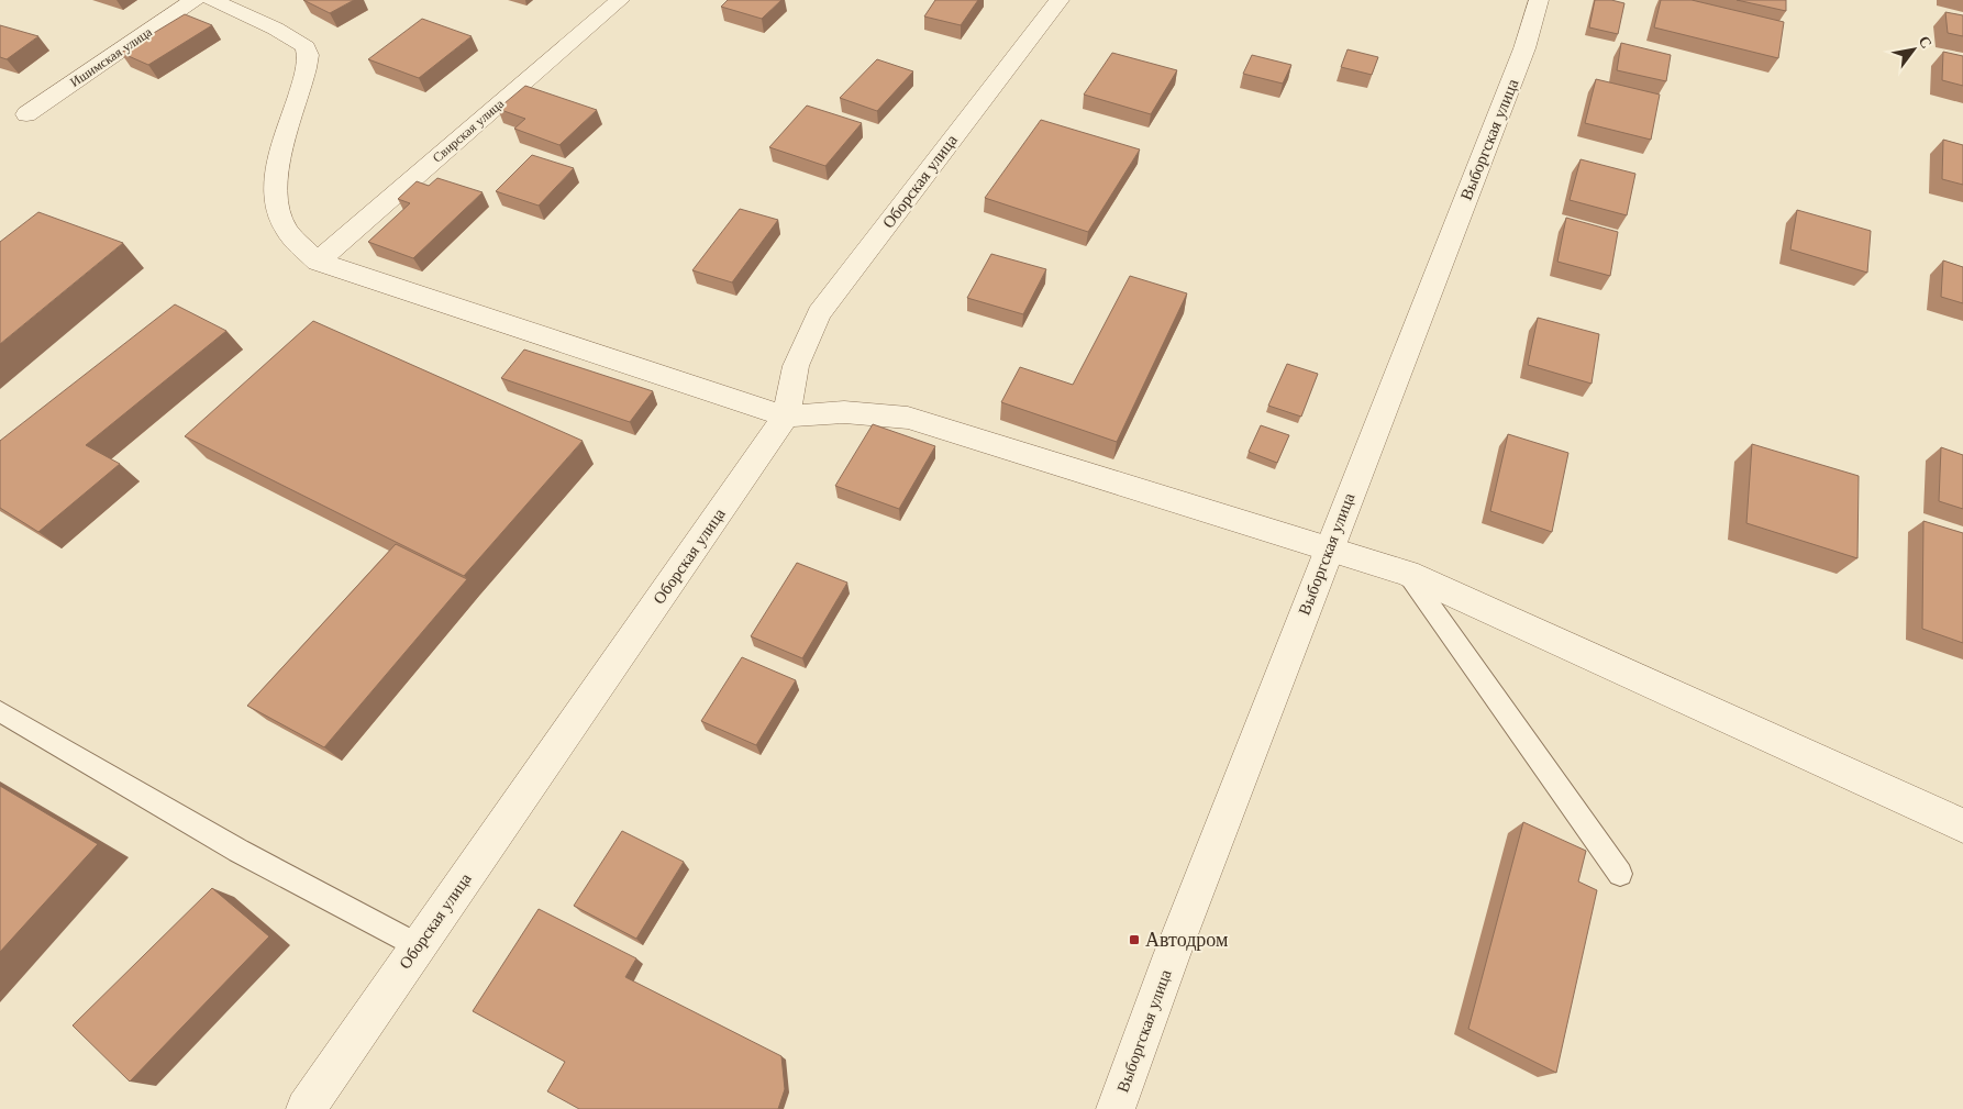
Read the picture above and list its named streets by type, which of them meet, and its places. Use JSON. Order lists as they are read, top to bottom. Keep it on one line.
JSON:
{"streets":{"street":["Ишимская улица","Свирская улица","Выборгская улица","Оборская улица"]},"places":{"transit":["Автодром"]},"north":"top right"}
